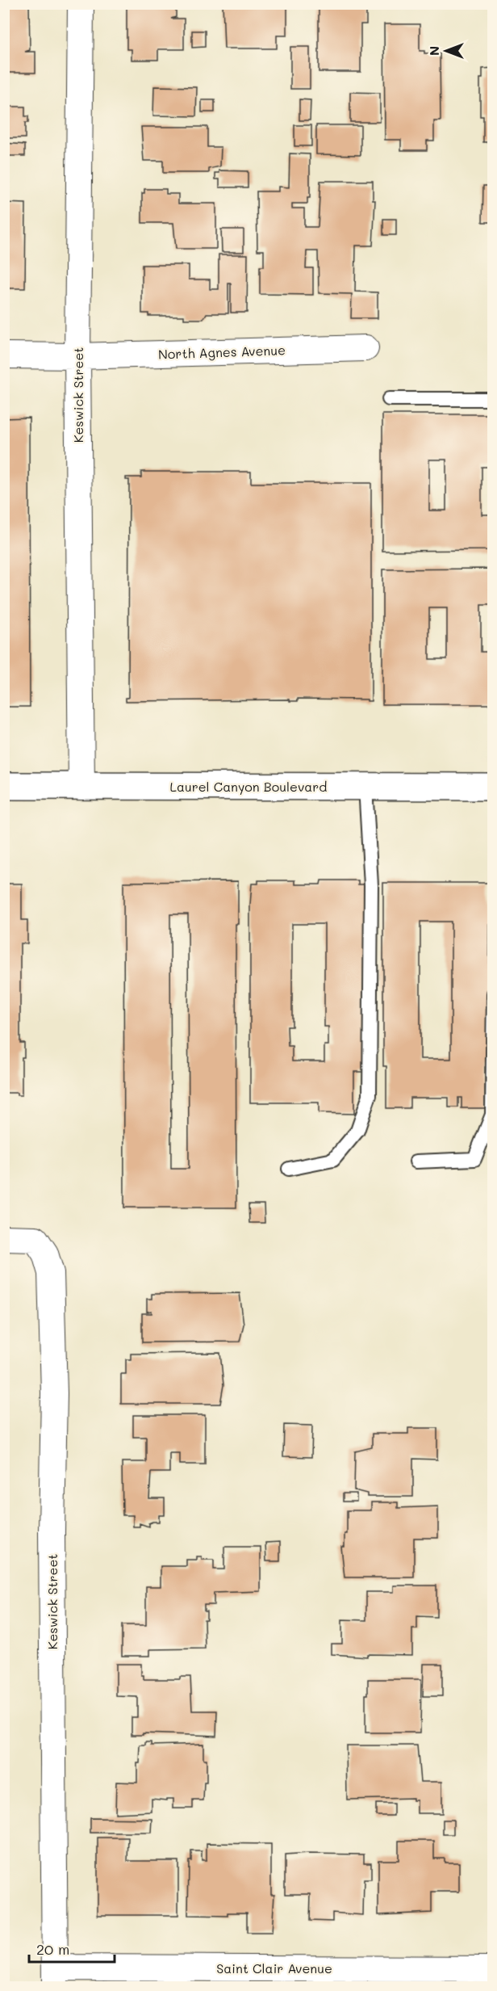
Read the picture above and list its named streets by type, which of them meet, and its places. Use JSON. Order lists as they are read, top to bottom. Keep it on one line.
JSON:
{"streets":{"main road":["Laurel Canyon Boulevard"],"street":["North Agnes Avenue","Keswick Street","Saint Clair Avenue"]},"crossings":[["North Agnes Avenue","Keswick Street"],["Keswick Street","Laurel Canyon Boulevard"],["Keswick Street","Saint Clair Avenue"]],"scale_bar":"20 m","north":"left"}
